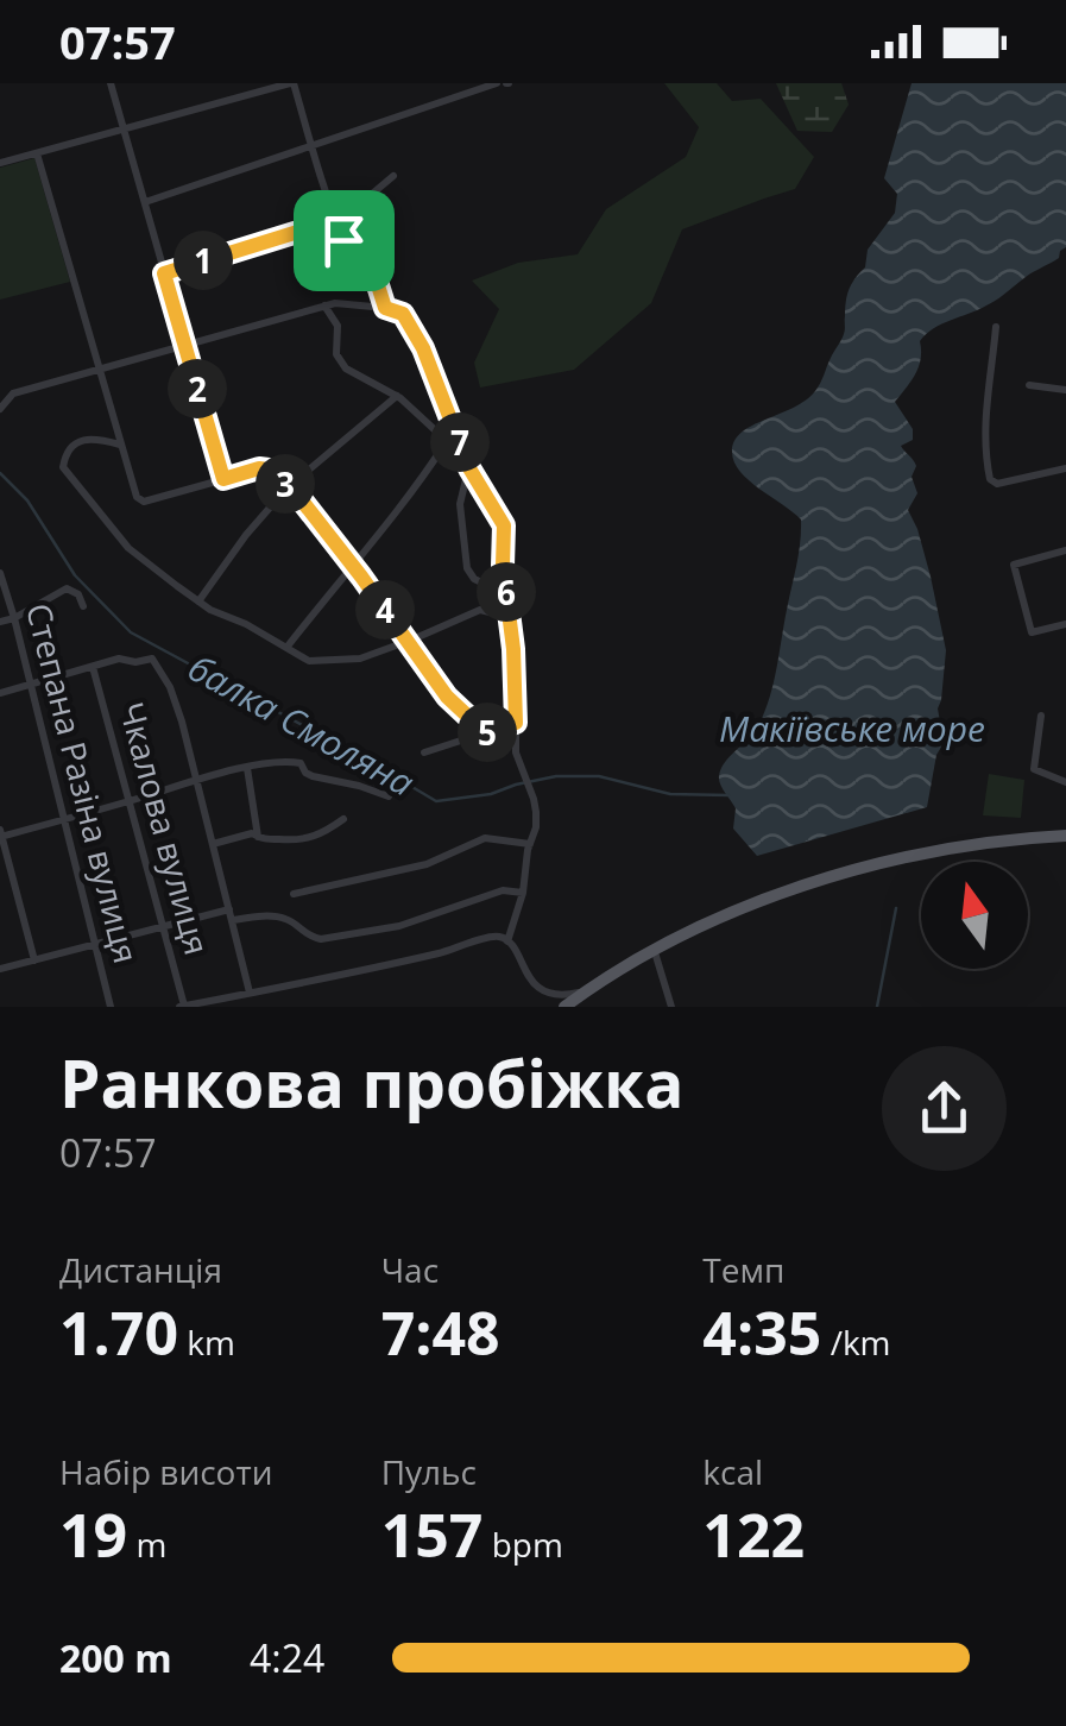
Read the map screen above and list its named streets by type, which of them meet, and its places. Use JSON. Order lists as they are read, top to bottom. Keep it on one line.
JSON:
{"streets":{"street":["Степана Разіна вулиця","Чкалова вулиця"]},"water":["балка Смоляна","Макіївське море"],"north":"top","page":{"status":"07:57","pins":["1","2","7","3","6","4","5"],"heading":["Ранкова пробіжка","07:57"],"stats":[["Дистанція","1.70 km"],["Час","7:48"],["Темп","4:35 /km"],["Набір висоти","19 m"],["Пульс","157 bpm"],["kcal","122"]],"list":[{"name":"200 m","note":"4:24"}]}}
